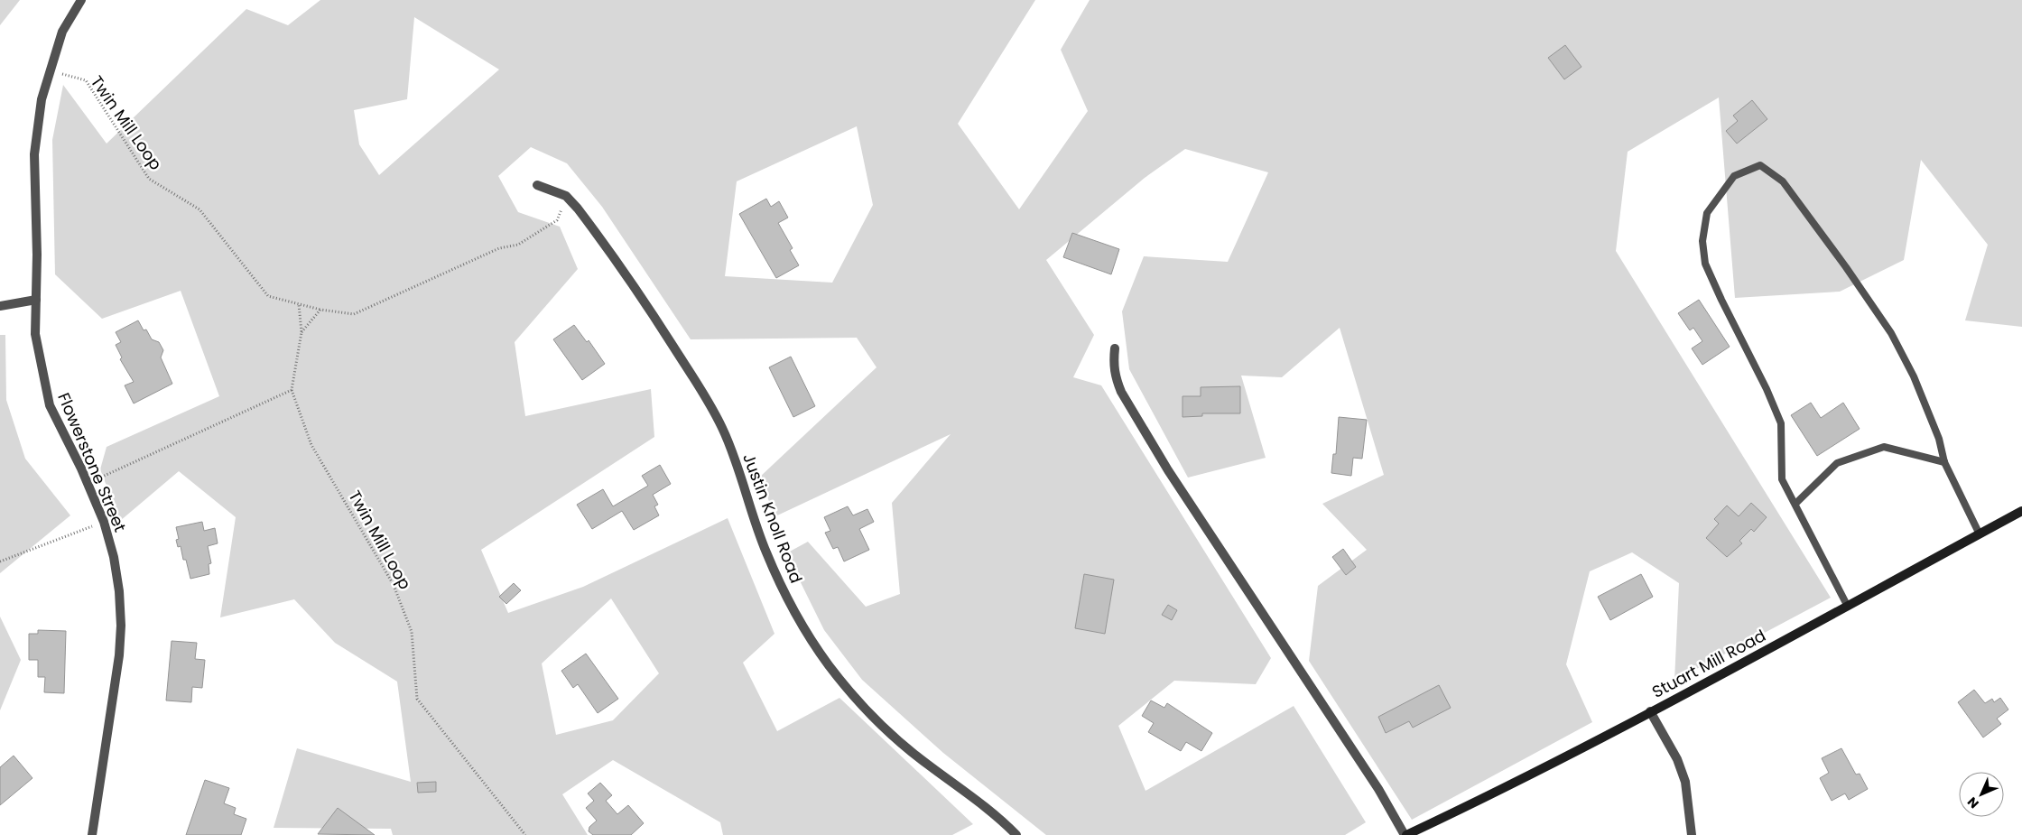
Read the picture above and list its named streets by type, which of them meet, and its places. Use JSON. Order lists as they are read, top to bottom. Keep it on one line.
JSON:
{"streets":{"main road":["Stuart Mill Road"],"street":["Flowerstone Street","Justin Knoll Road"],"path":["Twin Mill Loop"]},"crossings":[["Twin Mill Loop","Flowerstone Street"],["Twin Mill Loop","Justin Knoll Road"]],"north":"bottom left"}
